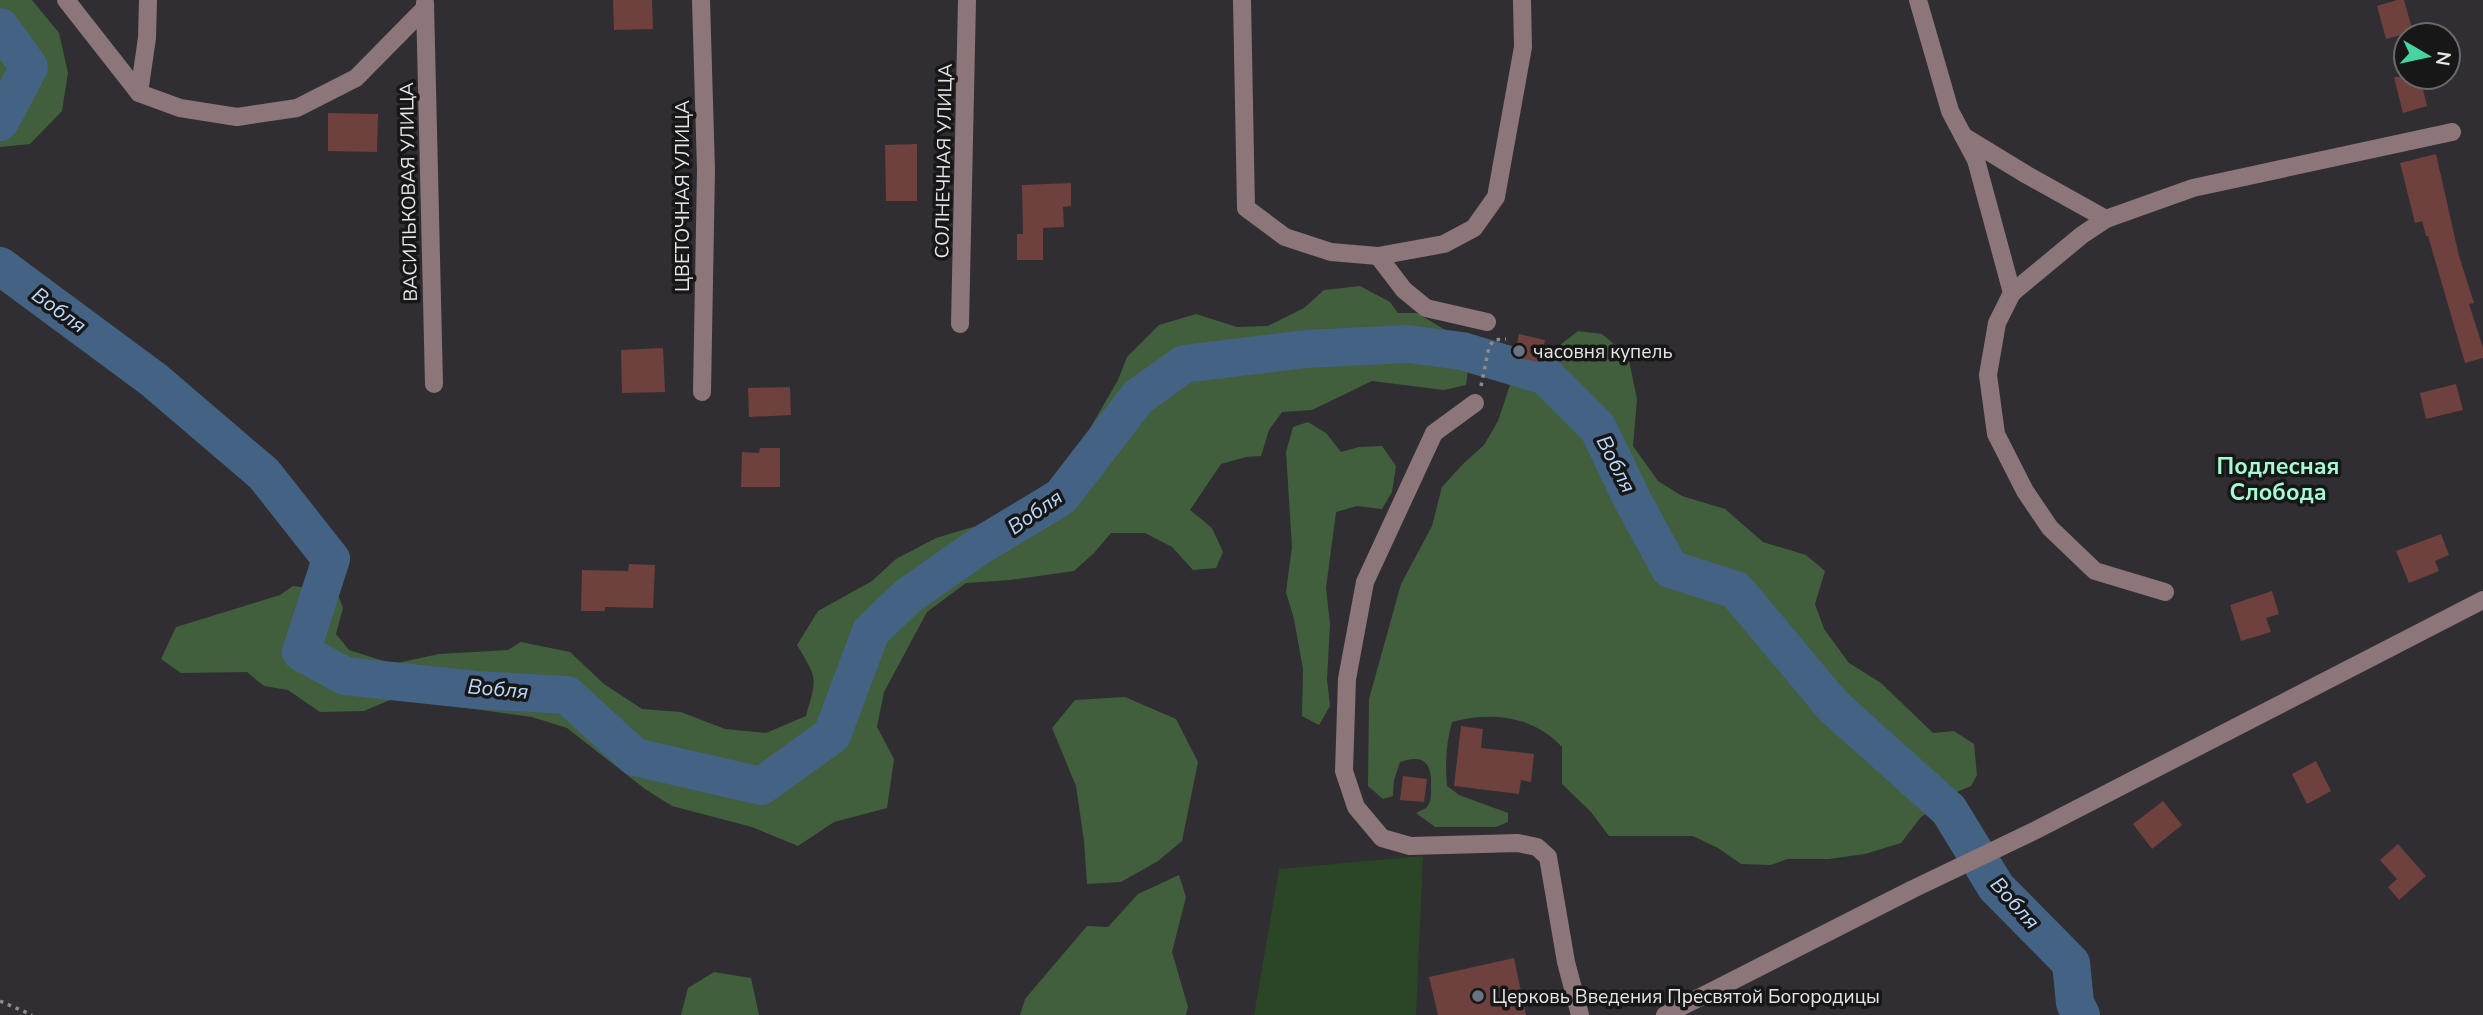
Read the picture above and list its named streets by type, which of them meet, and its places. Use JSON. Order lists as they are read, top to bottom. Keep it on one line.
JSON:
{"streets":{"street":["СОЛНЕЧНАЯ УЛИЦА","ВАСИЛЬКОВАЯ УЛИЦА","ЦВЕТОЧНАЯ УЛИЦА"]},"districts":["Подлесная Слобода"],"water":["Вобля"],"places":["часовня купель","Церковь Введения Пресвятой Богородицы"],"north":"right"}
